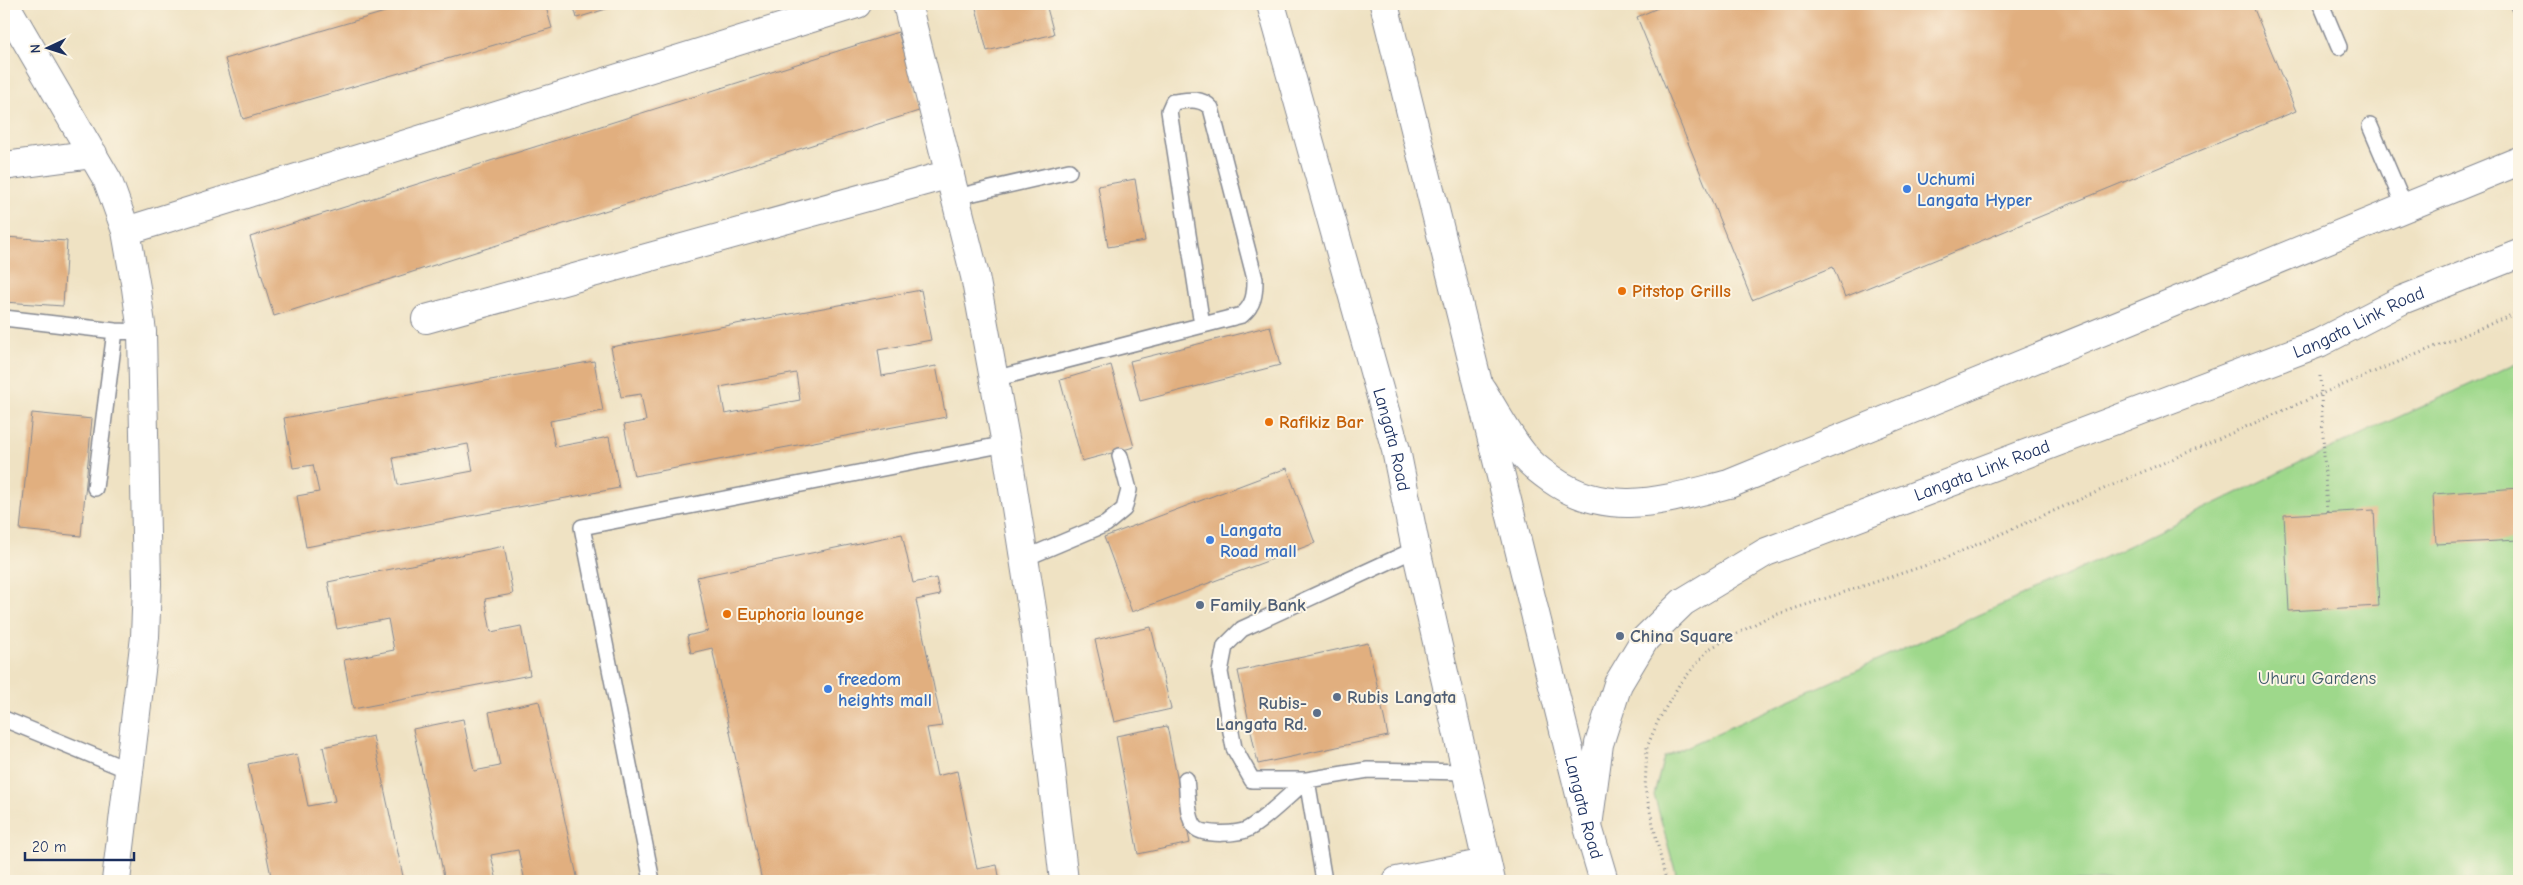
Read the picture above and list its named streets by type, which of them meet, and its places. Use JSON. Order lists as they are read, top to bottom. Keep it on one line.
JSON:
{"streets":{"street":["Langata Link Road","Langata Road"]},"crossings":[["Langata Link Road","Langata Road"]],"parks":["Uhuru Gardens"],"places":["Uchumi Langata Hyper","Pitstop Grills","Rafikiz Bar","Langata Road mall","Family Bank","Euphoria lounge","China Square","freedom heights mall","Rubis Langata","Rubis- Langata Rd."],"scale_bar":"20 m","north":"left"}
